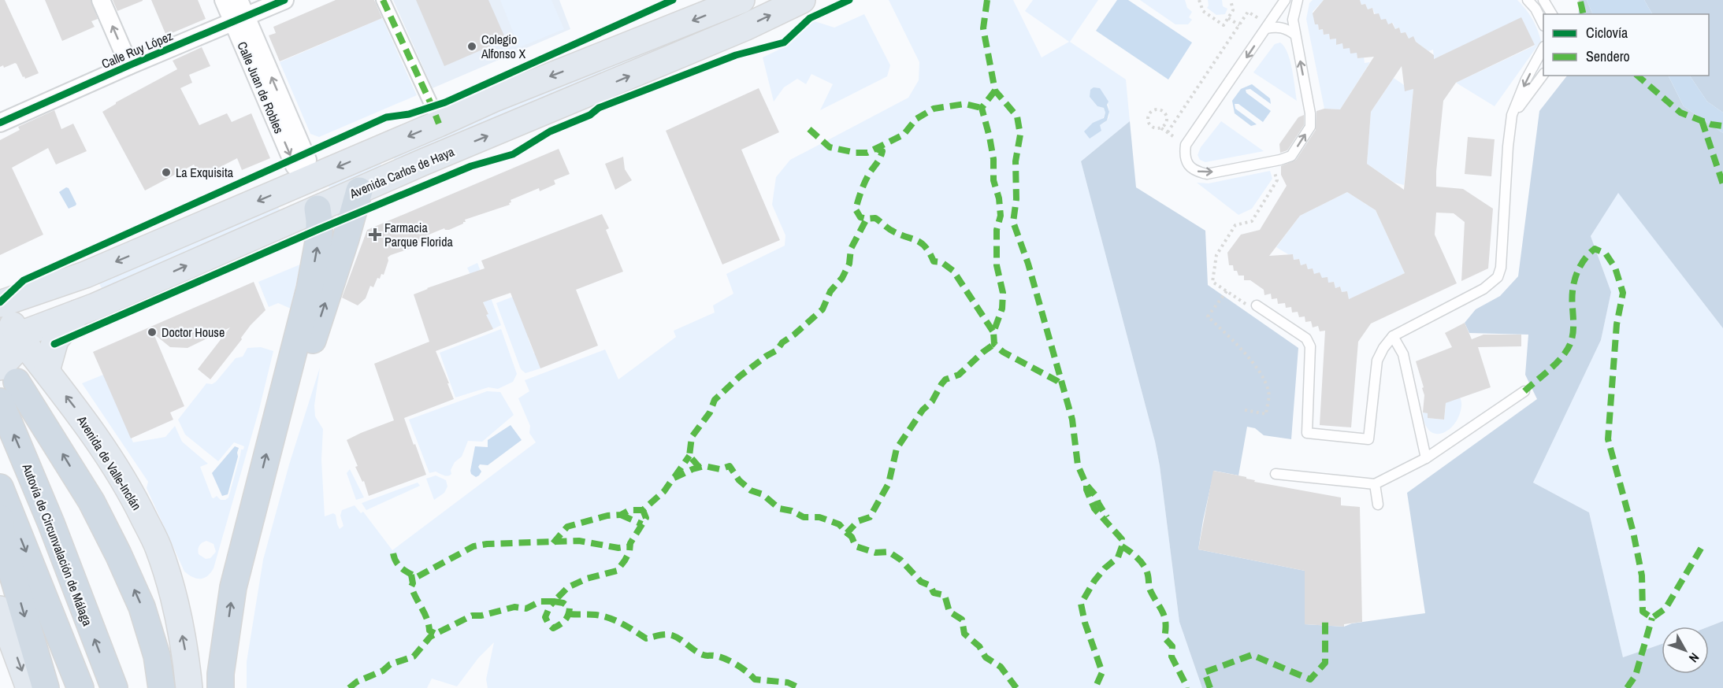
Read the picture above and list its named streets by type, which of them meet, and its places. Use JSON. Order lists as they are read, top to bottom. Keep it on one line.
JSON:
{"streets":{"highway":["Autovía de Circunvalación de Málaga"],"main road":["Avenida Carlos de Haya","Avenida de Valle-Inclán"],"street":["Calle Ruy López","Calle Juan de Robles"]},"crossings":[["Calle Ruy López","Calle Juan de Robles"],["Avenida Carlos de Haya","Avenida de Valle-Inclán"]],"one_way":["Avenida de Valle-Inclán"],"places":{"other":["Colegio Alfonso X","La Exquisita","Doctor House"],"health":["Farmacia Parque Florida"]},"legend":["Ciclovía","Sendero"],"north":"bottom right"}
